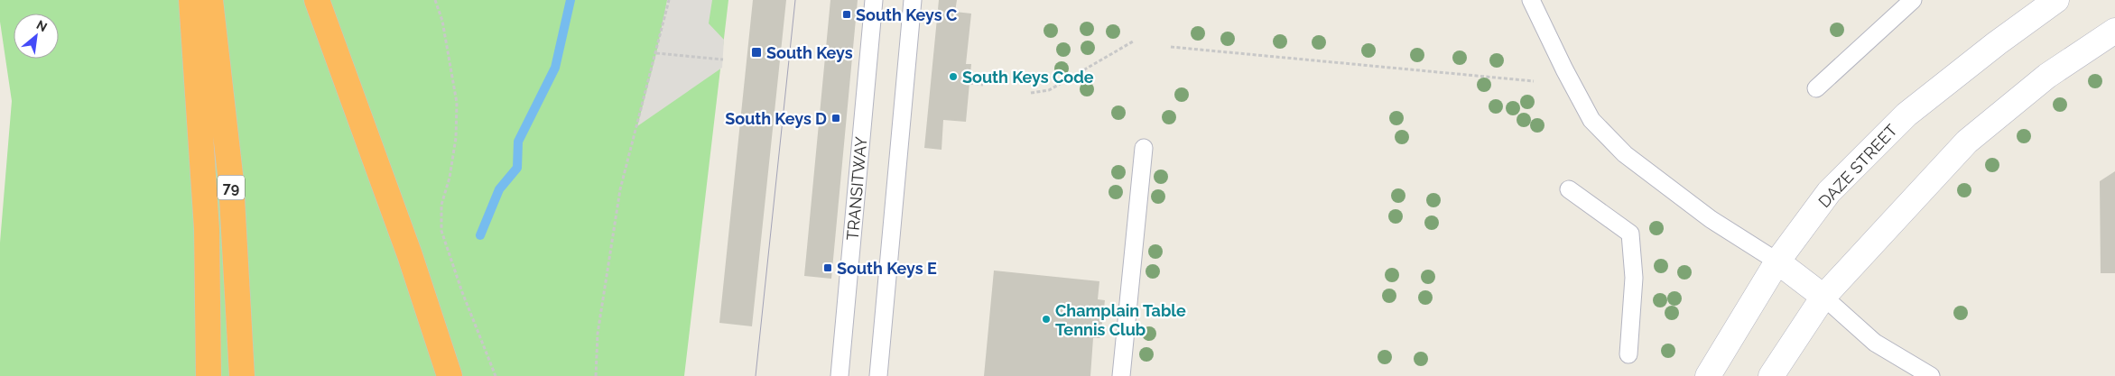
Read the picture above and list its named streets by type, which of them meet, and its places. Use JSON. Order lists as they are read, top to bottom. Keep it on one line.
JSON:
{"streets":{"highway":["79"],"street":["DAZE STREET"],"lane":["TRANSITWAY"]},"places":{"transit":["South Keys C","South Keys","South Keys D","South Keys E"],"other":["South Keys Code","Champlain Table Tennis Club"]},"north":"top right"}
